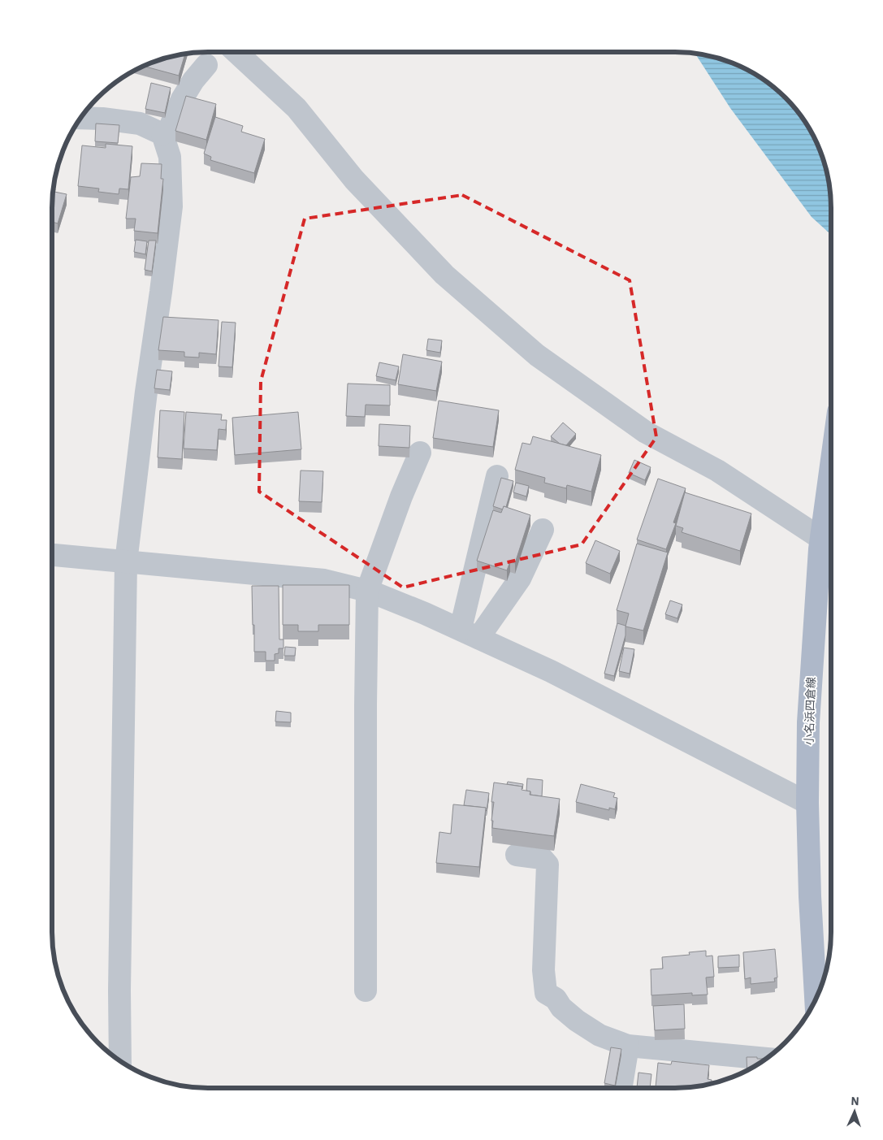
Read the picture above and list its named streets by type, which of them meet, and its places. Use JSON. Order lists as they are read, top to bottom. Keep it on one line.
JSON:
{"streets":{"main road":["小名浜四倉線"]},"north":"top"}
